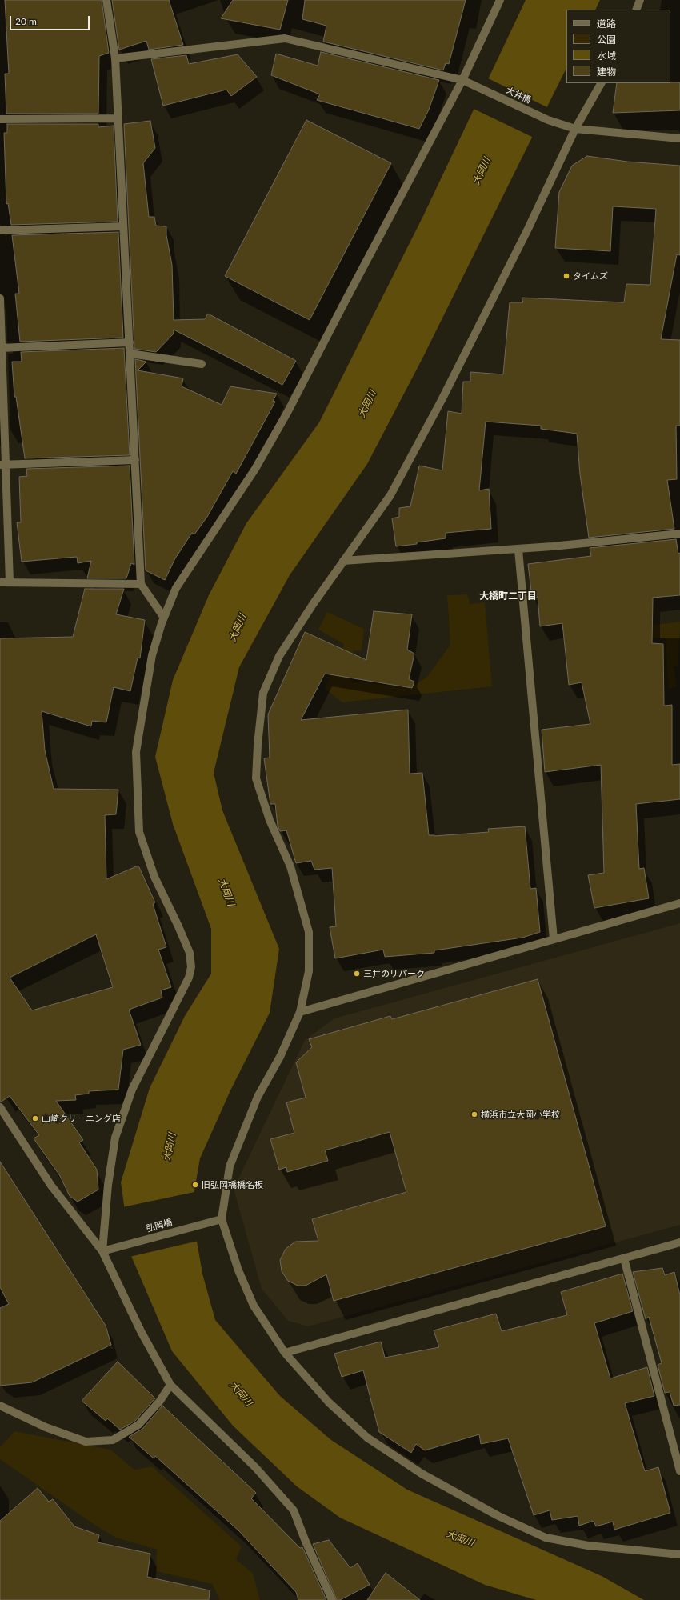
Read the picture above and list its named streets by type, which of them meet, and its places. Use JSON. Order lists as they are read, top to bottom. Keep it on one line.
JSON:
{"streets":{"street":["大井橋","弘岡橋"]},"districts":["大橋町二丁目"],"water":["大岡川"],"places":["タイムズ","三井のリパーク","横浜市立大岡小学校","山崎クリーニング店","旧弘岡橋橋名板"],"legend":["道路","公園","水域","建物"],"scale_bar":"20 m"}
